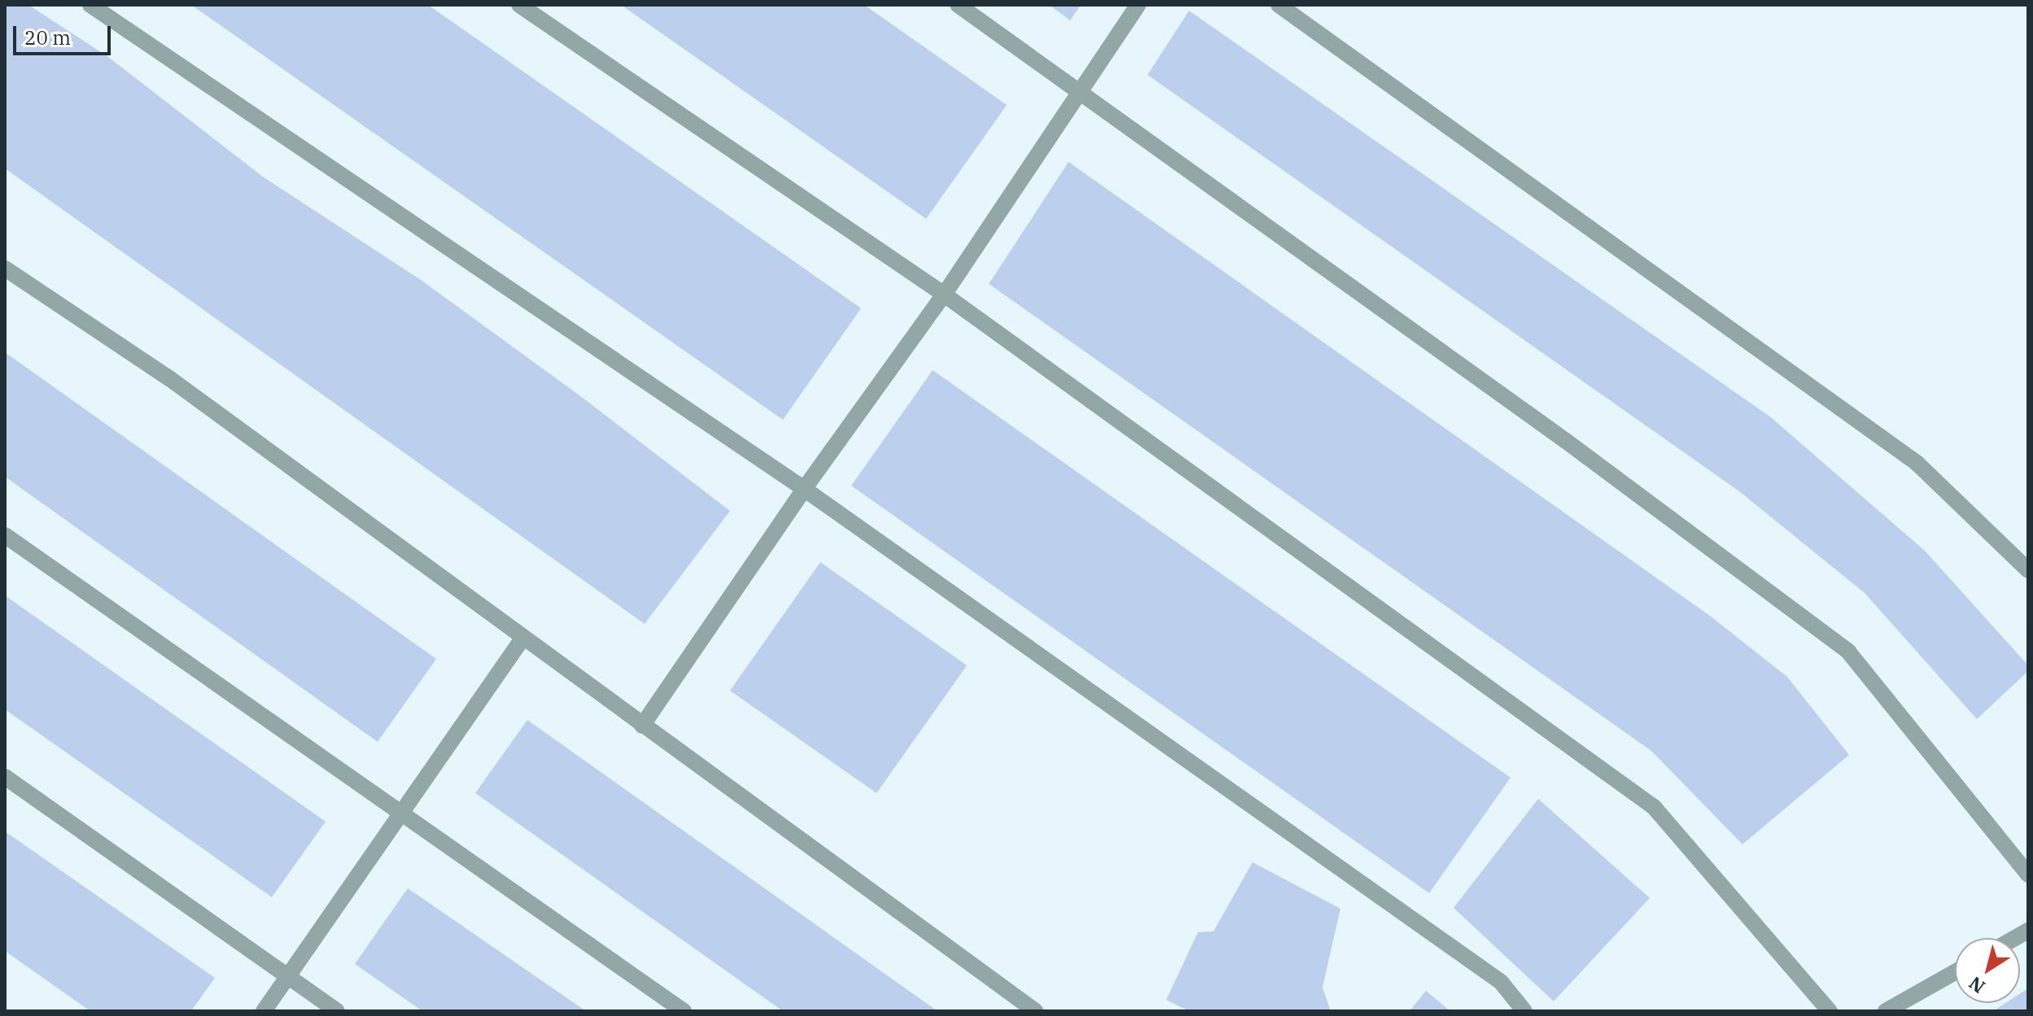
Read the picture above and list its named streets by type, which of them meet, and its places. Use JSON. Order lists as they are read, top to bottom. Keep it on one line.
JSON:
{"scale_bar":"20 m","north":"bottom left"}
